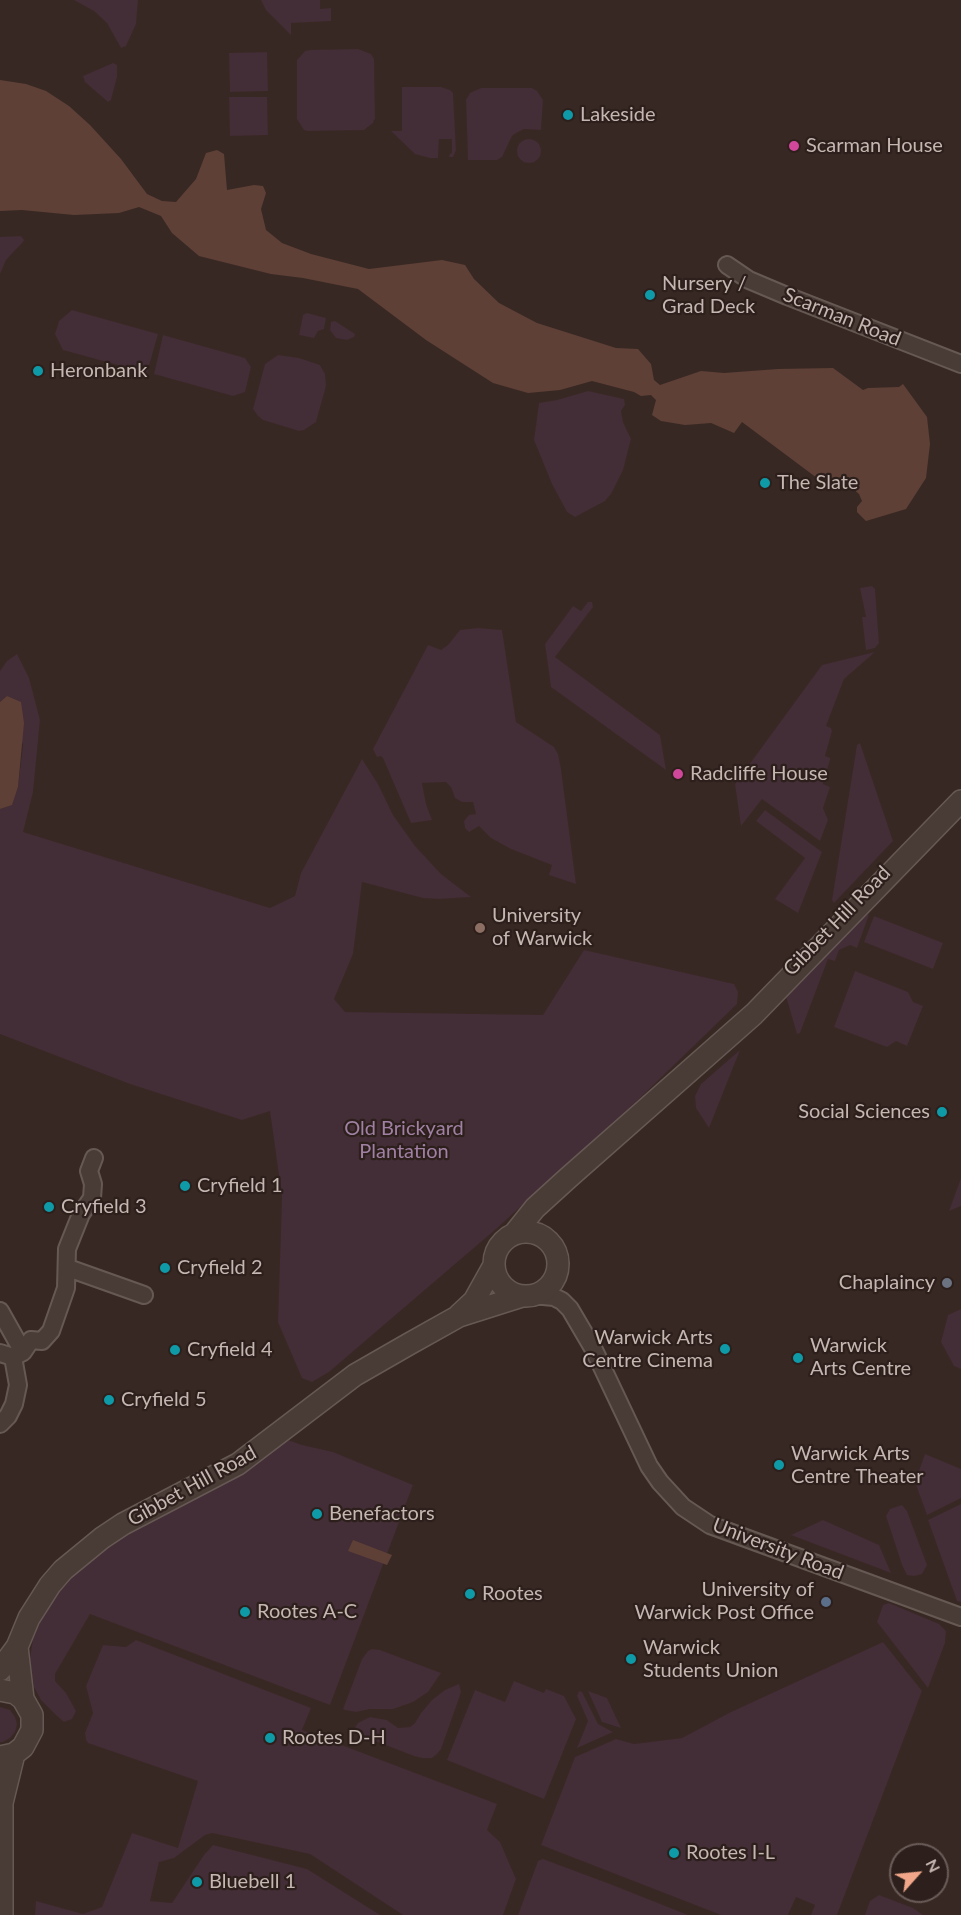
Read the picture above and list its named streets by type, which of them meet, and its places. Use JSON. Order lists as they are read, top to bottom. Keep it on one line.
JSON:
{"streets":{"street":["Scarman Road","Gibbet Hill Road","University Road"]},"crossings":[["Gibbet Hill Road","University Road"]],"parks":["Old Brickyard Plantation"],"places":["Lakeside","Scarman House","Nursery / Grad Deck","Heronbank","The Slate","Radcliffe House","University of Warwick","Social Sciences","Cryfield 1","Cryfield 3","Cryfield 2","Chaplaincy","Warwick Arts Centre Cinema","Cryfield 4","Warwick Arts Centre","Cryfield 5","Warwick Arts Centre Theater","Benefactors","Rootes","University of Warwick Post Office","Rootes A-C","Warwick Students Union","Rootes D-H","Rootes I-L","Bluebell 1"],"north":"top right"}
